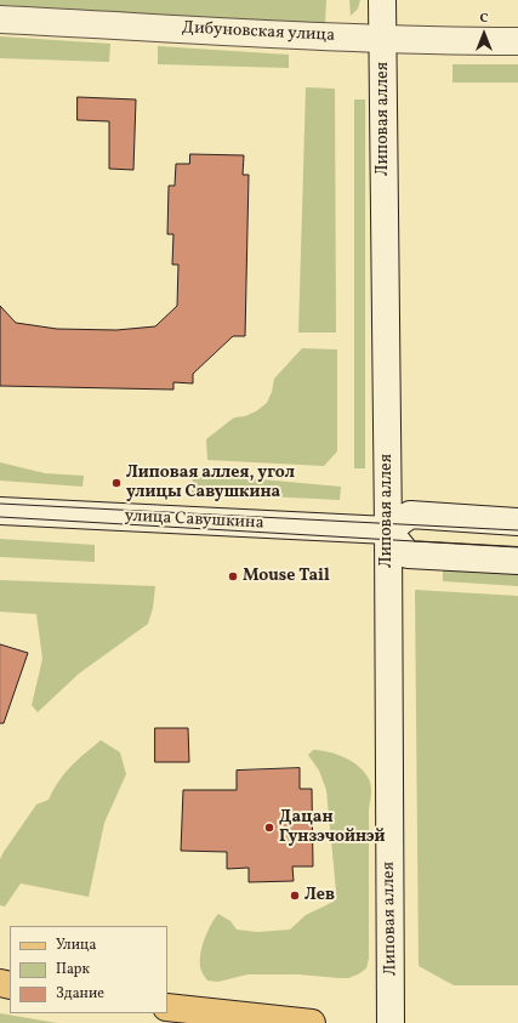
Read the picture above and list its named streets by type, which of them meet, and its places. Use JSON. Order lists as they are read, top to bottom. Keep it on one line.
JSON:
{"streets":{"main road":["Дибуновская улица","Липовая аллея","улица Савушкина"]},"crossings":[["Дибуновская улица","Липовая аллея"],["Липовая аллея","улица Савушкина"]],"places":["Липовая аллея, угол улицы Савушкина","Mouse Tail","Дацан Гунзэчойнэй","Лев"],"legend":["Улица","Парк","Здание"],"north":"top"}
